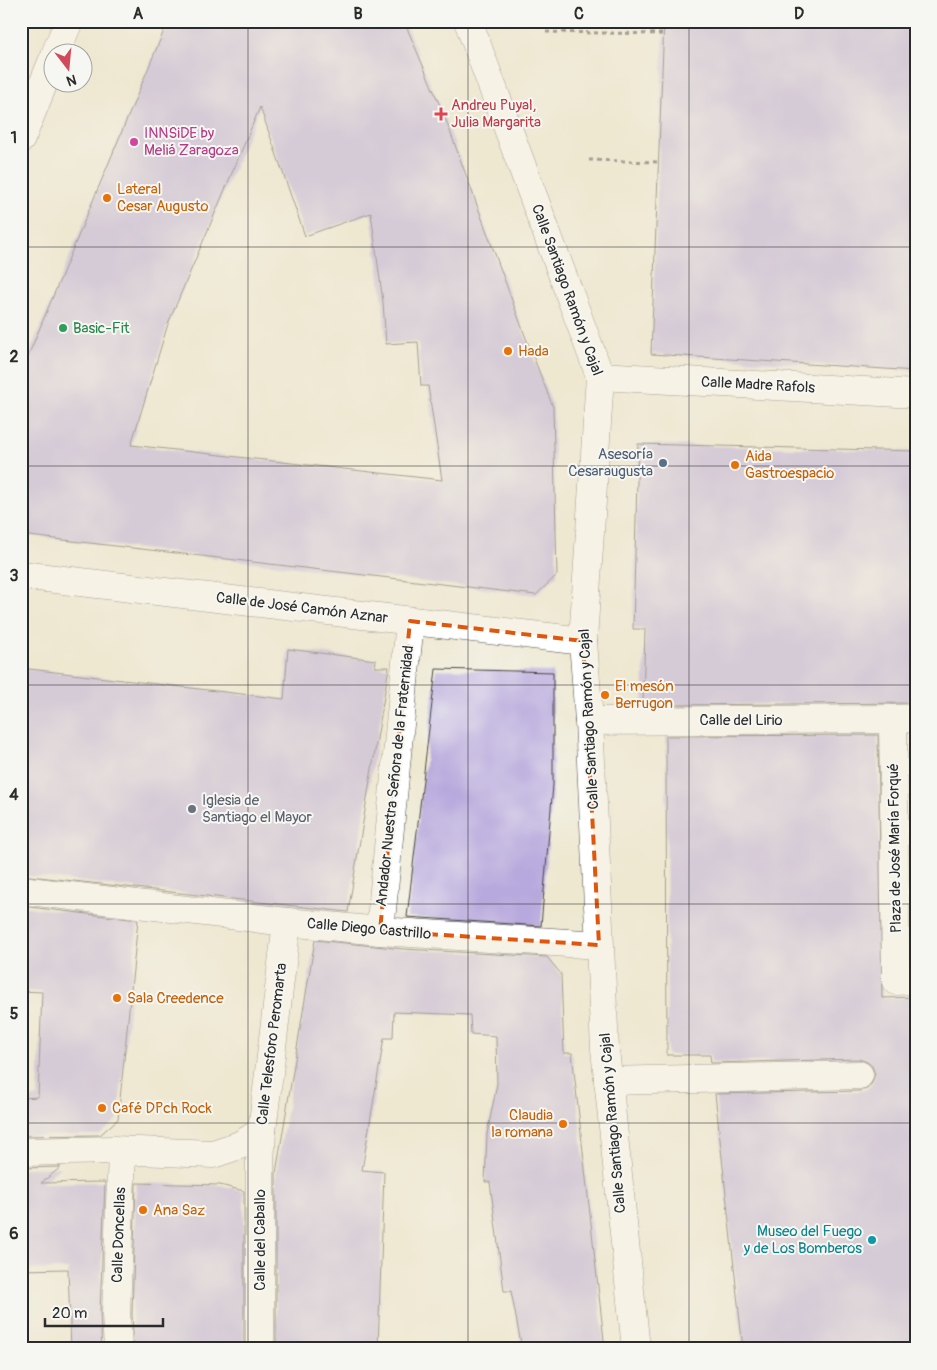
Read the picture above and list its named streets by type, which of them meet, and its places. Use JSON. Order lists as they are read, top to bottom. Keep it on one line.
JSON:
{"streets":{"street":["Calle Santiago Ramón y Cajal","Calle Madre Rafols","Calle de José Camón Aznar","Calle del Lirio","Andador Nuestra Señora de la Fraternidad","Plaza de José María Forqué","Calle Diego Castrillo","Calle Telesforo Peromarta","Calle Doncellas","Calle del Caballo"]},"crossings":[["Calle Santiago Ramón y Cajal","Calle Madre Rafols"],["Calle Santiago Ramón y Cajal","Calle de José Camón Aznar"],["Calle Santiago Ramón y Cajal","Calle del Lirio"],["Calle Santiago Ramón y Cajal","Calle Diego Castrillo"],["Calle de José Camón Aznar","Andador Nuestra Señora de la Fraternidad"],["Calle del Lirio","Plaza de José María Forqué"],["Andador Nuestra Señora de la Fraternidad","Calle Diego Castrillo"],["Calle Diego Castrillo","Calle Telesforo Peromarta"],["Calle Telesforo Peromarta","Calle Doncellas"],["Calle Telesforo Peromarta","Calle del Caballo"]],"places":{"health":["Andreu Puyal, Julia Margarita"],"other":["INNSiDE by Meliá Zaragoza","Lateral Cesar Augusto","Basic-Fit","Hada","Asesoría Cesaraugusta","Aida Gastroespacio","El mesón Berrugon","Iglesia de Santiago el Mayor","Sala Creedence","Café DPch Rock","Claudia la romana","Ana Saz","Museo del Fuego y de Los Bomberos"]},"scale_bar":"20 m","north":"bottom","grid":{"columns":["A","B","C","D"],"rows":["1","2","3","4","5","6"]}}
